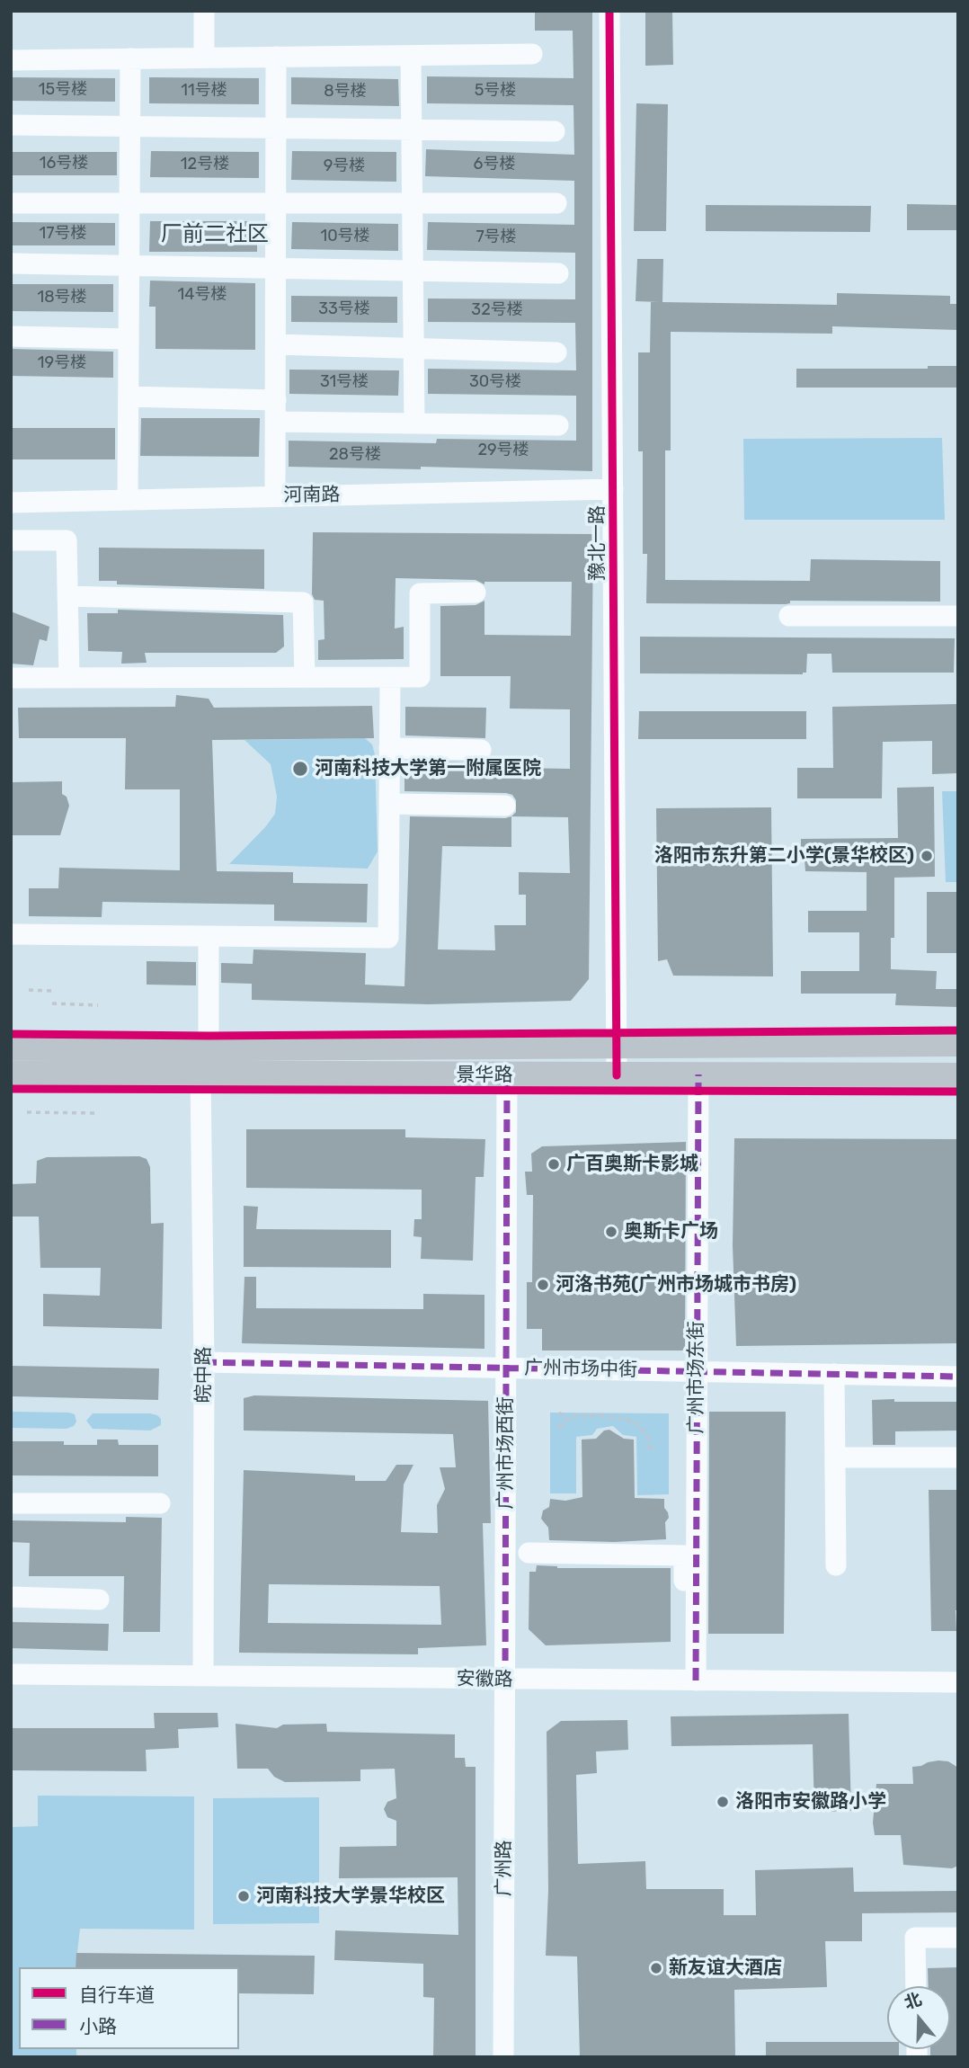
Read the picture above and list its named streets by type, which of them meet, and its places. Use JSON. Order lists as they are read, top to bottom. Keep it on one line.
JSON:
{"streets":{"main road":["景华路"],"street":["河南路","豫北一路","广州市场中街","皖中路","广州市场东街","广州市场西街","安徽路","广州路"]},"crossings":[["河南路","豫北一路"],["豫北一路","景华路"],["景华路","皖中路"],["景华路","广州市场东街"],["景华路","广州市场西街"],["广州市场中街","皖中路"],["广州市场中街","广州市场东街"],["广州市场中街","广州市场西街"],["皖中路","安徽路"],["广州市场东街","安徽路"],["广州市场西街","安徽路"],["广州市场西街","广州路"],["安徽路","广州路"]],"districts":["厂前二社区"],"places":["河南科技大学第一附属医院","洛阳市东升第二小学(景华校区)","广百奥斯卡影城","奥斯卡广场","河洛书苑(广州市场城市书房)","洛阳市安徽路小学","河南科技大学景华校区","新友谊大酒店"],"house_numbers":["15号楼","11号楼","5号楼","8号楼","16号楼","12号楼","6号楼","9号楼","17号楼","10号楼","7号楼","14号楼","18号楼","33号楼","32号楼","19号楼","31号楼","30号楼","29号楼","28号楼"],"legend":["自行车道","小路"],"north":"top"}
